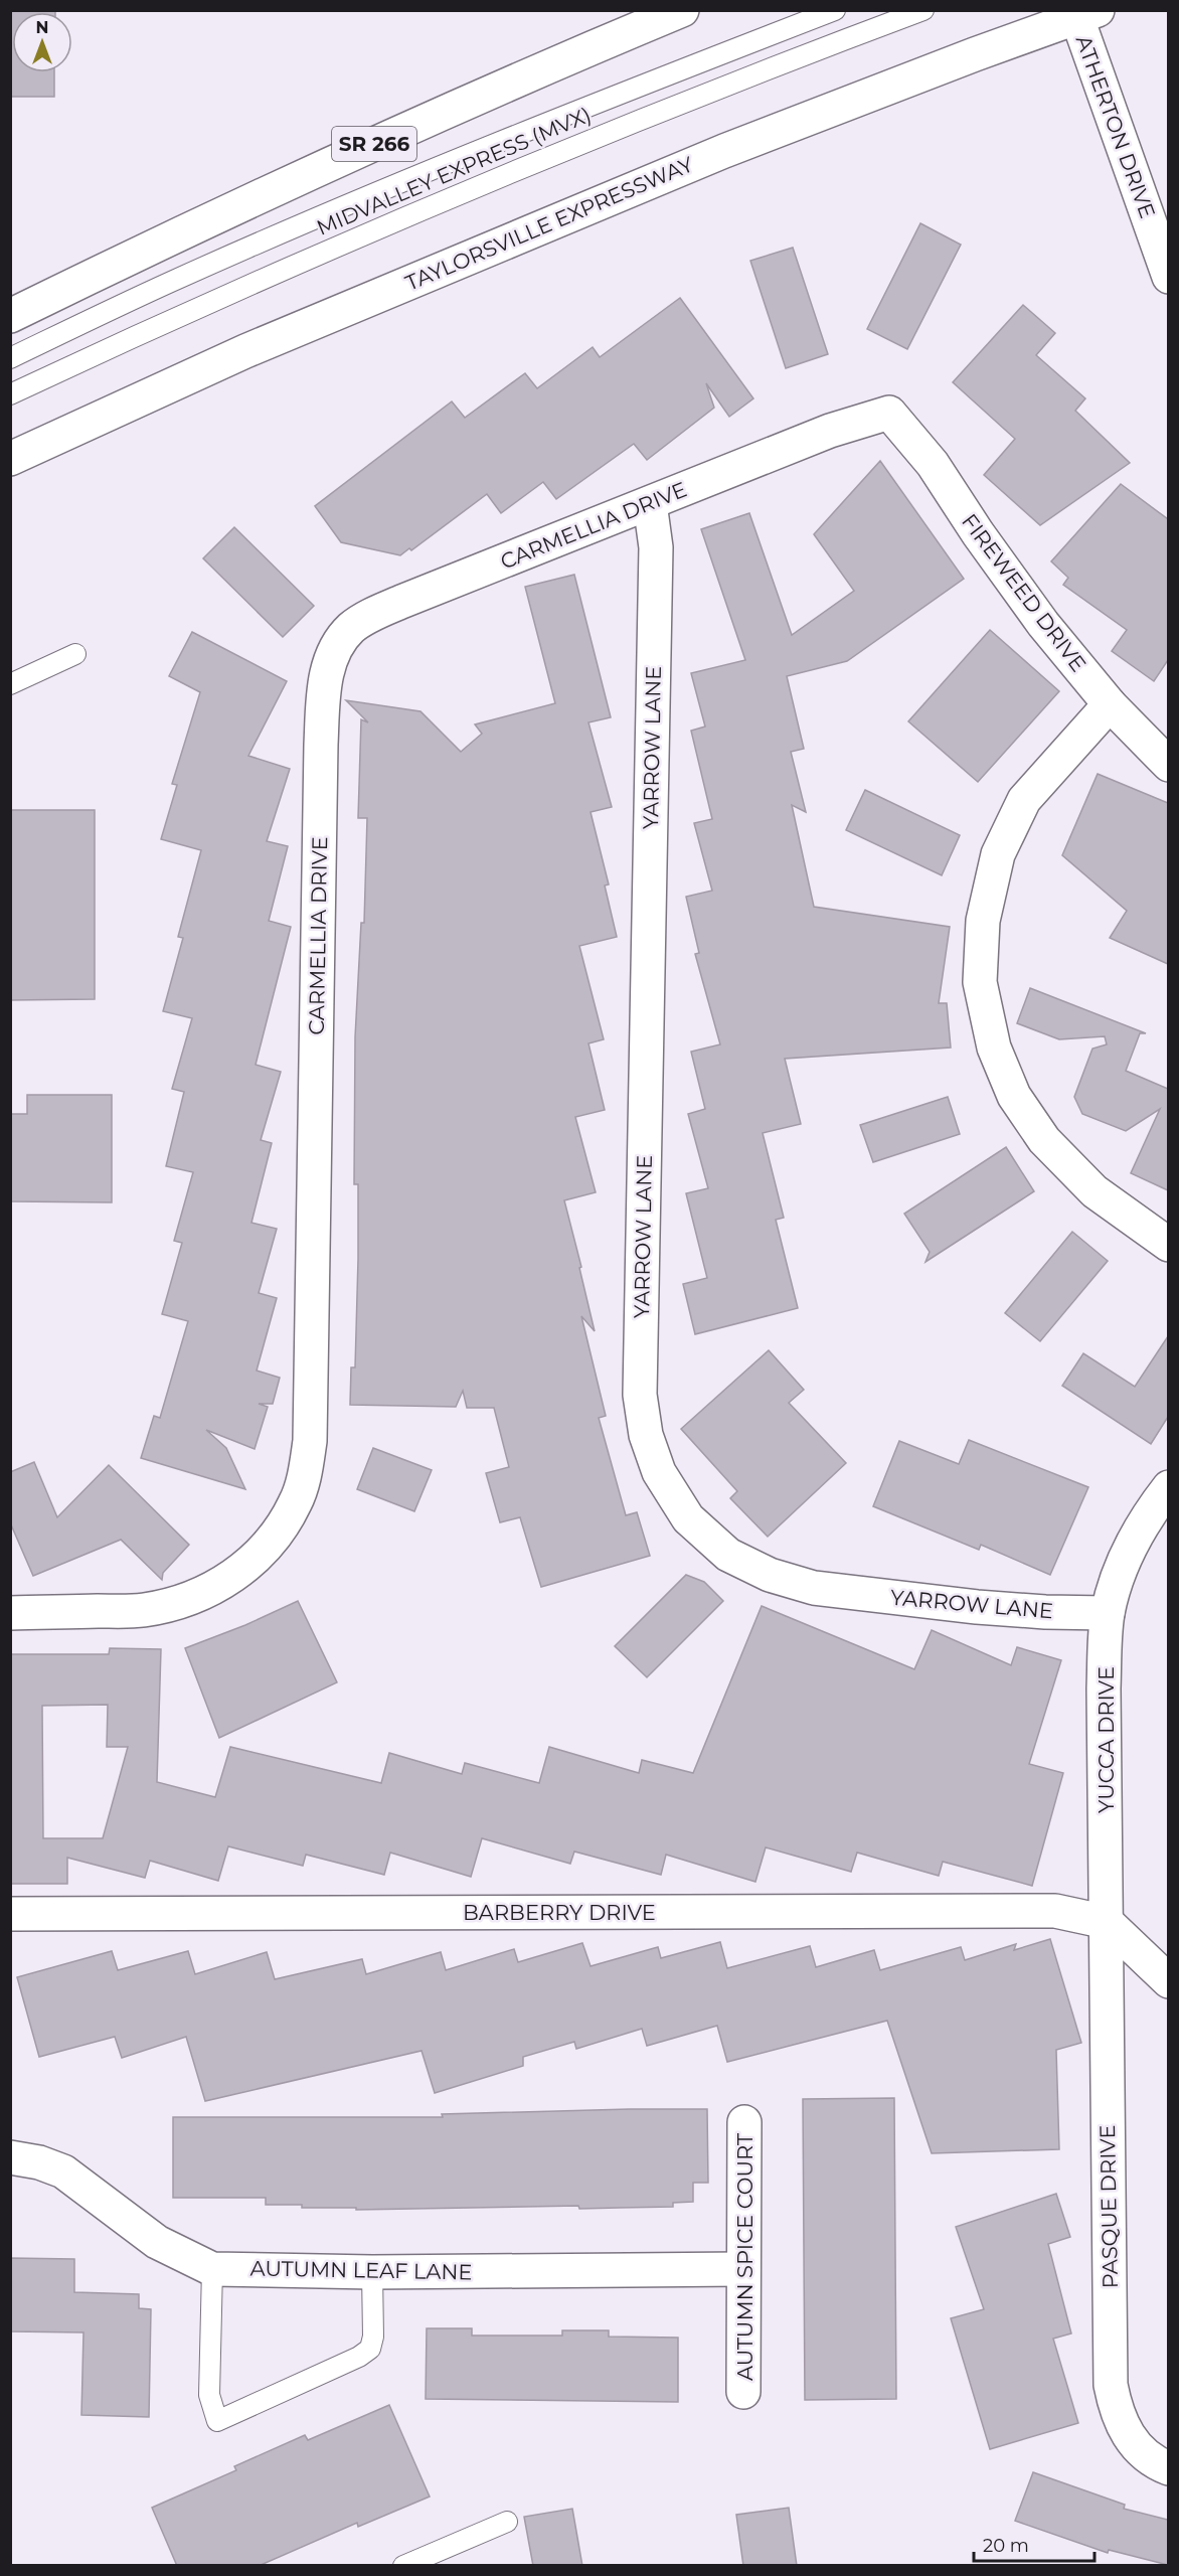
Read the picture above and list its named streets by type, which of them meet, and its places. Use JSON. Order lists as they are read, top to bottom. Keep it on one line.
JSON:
{"streets":{"street":["ATHERTON DRIVE","SR 266","TAYLORSVILLE EXPRESSWAY","CARMELLIA DRIVE","FIREWEED DRIVE","YARROW LANE","YUCCA DRIVE","BARBERRY DRIVE","PASQUE DRIVE","AUTUMN SPICE COURT","AUTUMN LEAF LANE"],"lane":["MIDVALLEY EXPRESS (MVX)"]},"crossings":[["ATHERTON DRIVE","TAYLORSVILLE EXPRESSWAY"],["CARMELLIA DRIVE","FIREWEED DRIVE"],["CARMELLIA DRIVE","YARROW LANE"],["YARROW LANE","YUCCA DRIVE"],["YUCCA DRIVE","BARBERRY DRIVE"],["YUCCA DRIVE","PASQUE DRIVE"],["BARBERRY DRIVE","PASQUE DRIVE"],["AUTUMN SPICE COURT","AUTUMN LEAF LANE"]],"scale_bar":"20 m","north":"top"}
